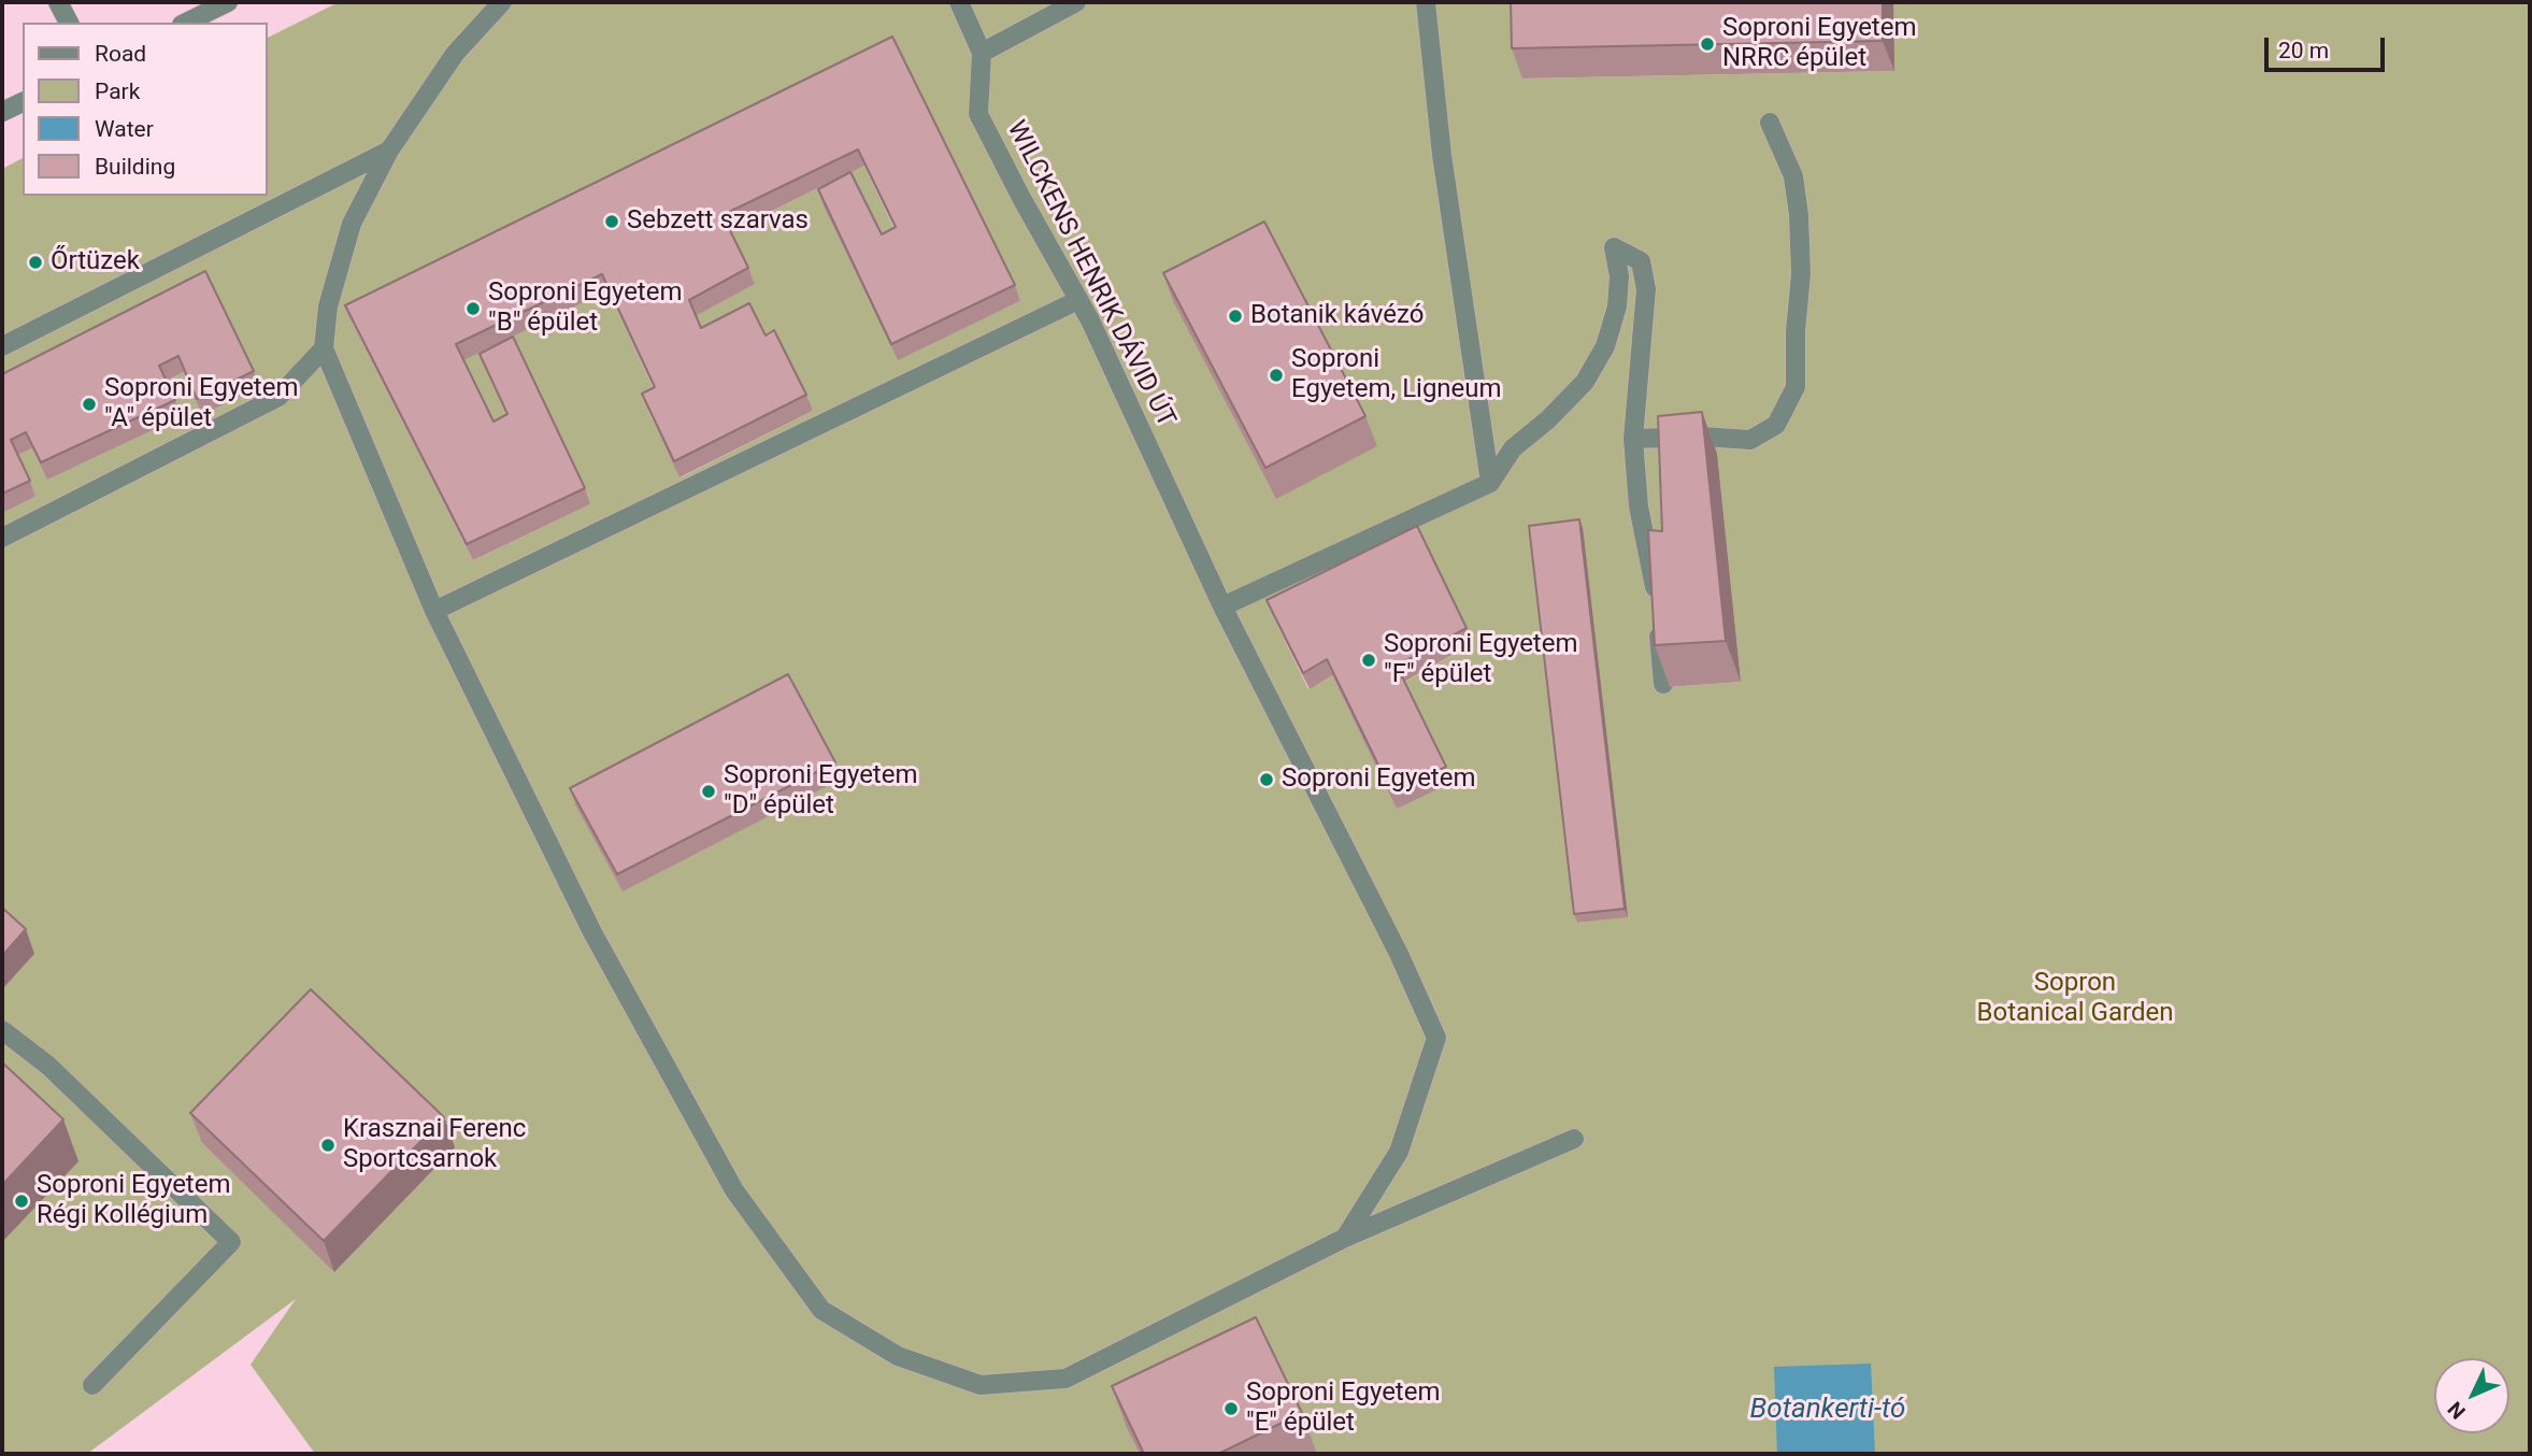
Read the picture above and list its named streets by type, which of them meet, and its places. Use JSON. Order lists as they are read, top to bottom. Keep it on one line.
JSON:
{"streets":{"street":["WILCKENS HENRIK DÁVID ÚT"]},"water":["Botankerti-tó"],"parks":["Sopron Botanical Garden"],"places":["Soproni Egyetem NRRC épület","Sebzett szarvas","Őrtüzek","Soproni Egyetem \"B\" épület","Botanik kávézó","Soproni Egyetem, Ligneum","Soproni Egyetem \"A\" épület","Soproni Egyetem \"F\" épület","Soproni Egyetem","Soproni Egyetem \"D\" épület","Krasznai Ferenc Sportcsarnok","Soproni Egyetem Régi Kollégium","Soproni Egyetem \"E\" épület"],"legend":["Road","Park","Water","Building"],"scale_bar":"20 m","north":"bottom left"}
